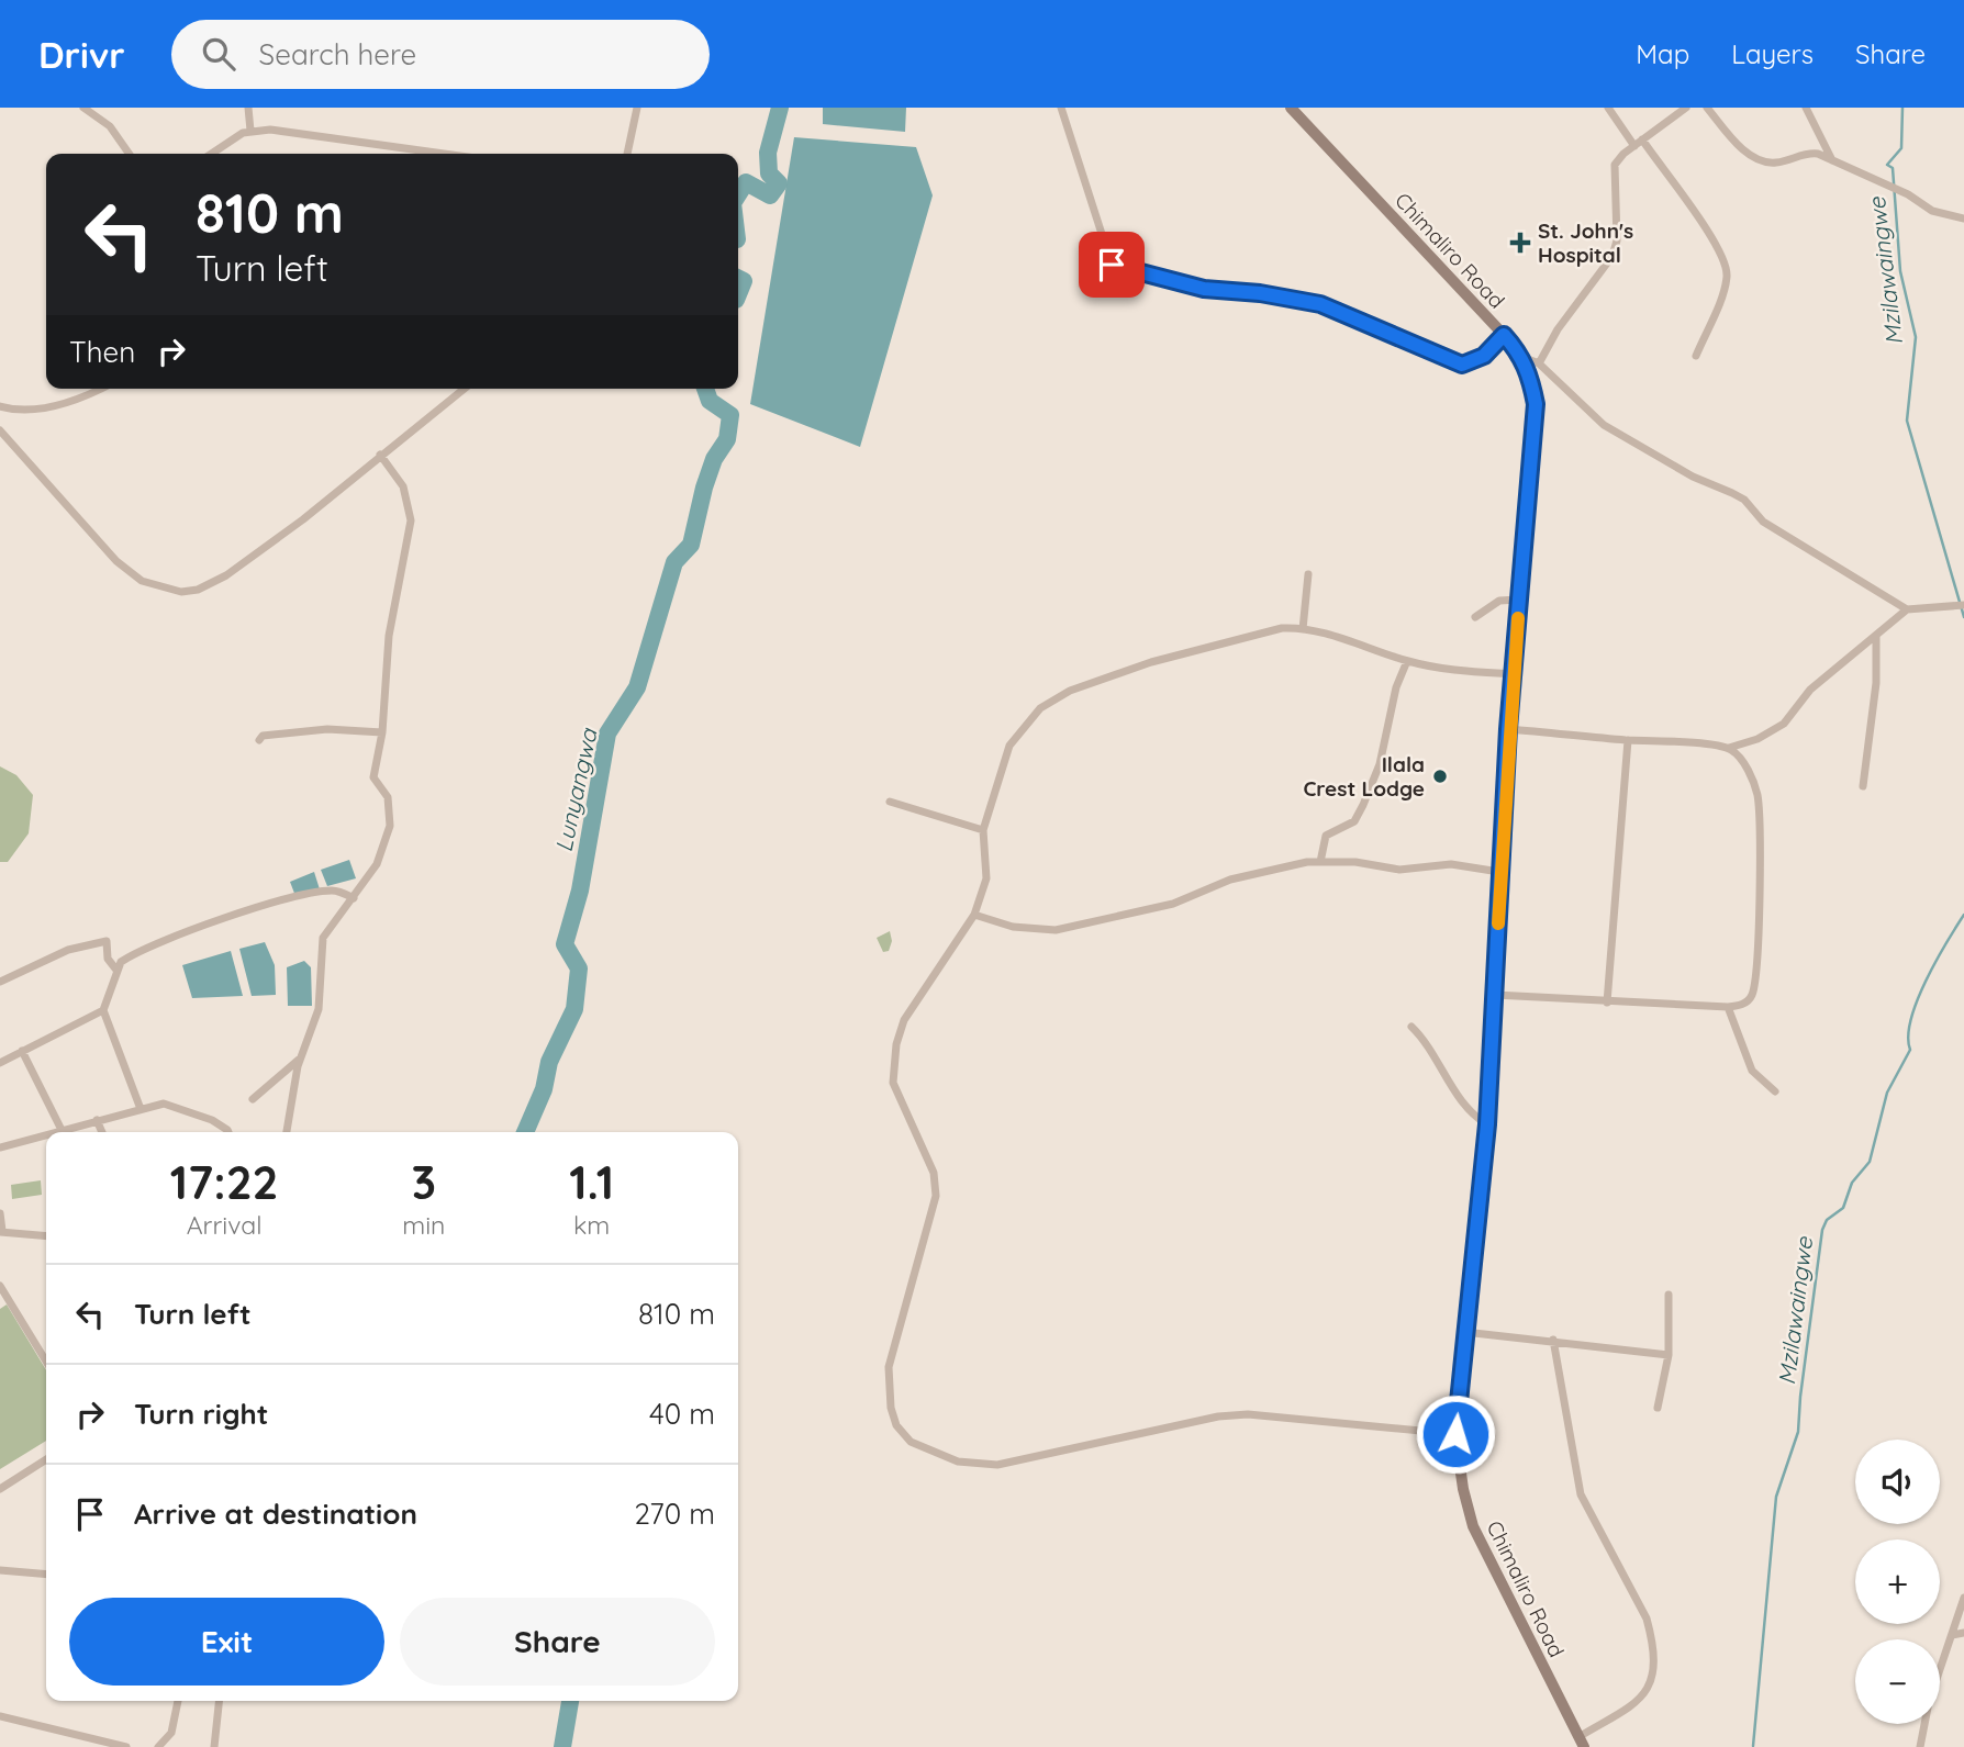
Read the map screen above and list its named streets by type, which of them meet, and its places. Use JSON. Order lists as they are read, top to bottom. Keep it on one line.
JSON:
{"streets":{"street":["Chimaliro Road"]},"water":["Mzilawaingwe","Lunyangwa"],"places":{"health":["St. John's Hospital"],"other":["Ilala Crest Lodge"]},"page":{"header":"Drivr","search":"Search here","nav":["Map","Layers","Share"],"turn":["810 m","Turn left"],"then":"Then","eta":["17:22","Arrival","3","min","1.1","km"],"list":[{"name":"Turn left","value":"810 m"},{"name":"Turn right","value":"40 m"},{"name":"Arrive at destination","value":"270 m"}],"map_buttons":["+","−"],"buttons":["Exit","Share"]}}
